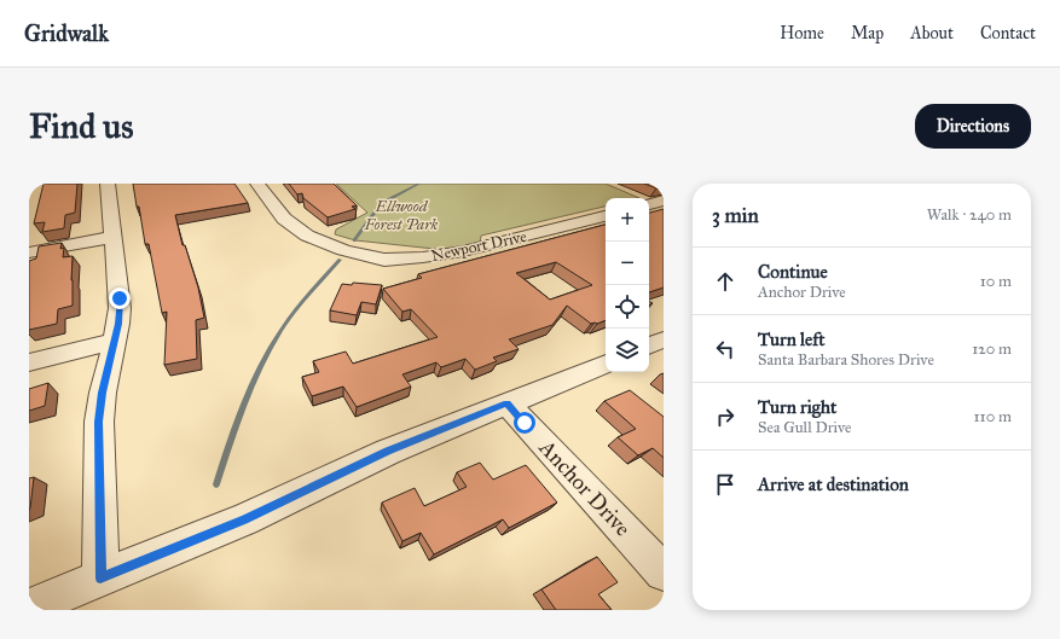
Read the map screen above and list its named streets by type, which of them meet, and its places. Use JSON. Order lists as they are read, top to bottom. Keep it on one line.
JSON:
{"streets":{"street":["Newport Drive","Anchor Drive"]},"parks":["Ellwood Forest Park"],"page":{"header":"Gridwalk","nav":["Home","Map","About","Contact"],"buttons":"Directions","title":"Find us","heading":["3 min","Walk · 240 m"],"map_buttons":["+","−"],"list":[["Continue","Anchor Drive","10 m"],["Turn left","Santa Barbara Shores Drive","120 m"],["Turn right","Sea Gull Drive","110 m"],"Arrive at destination"]}}
